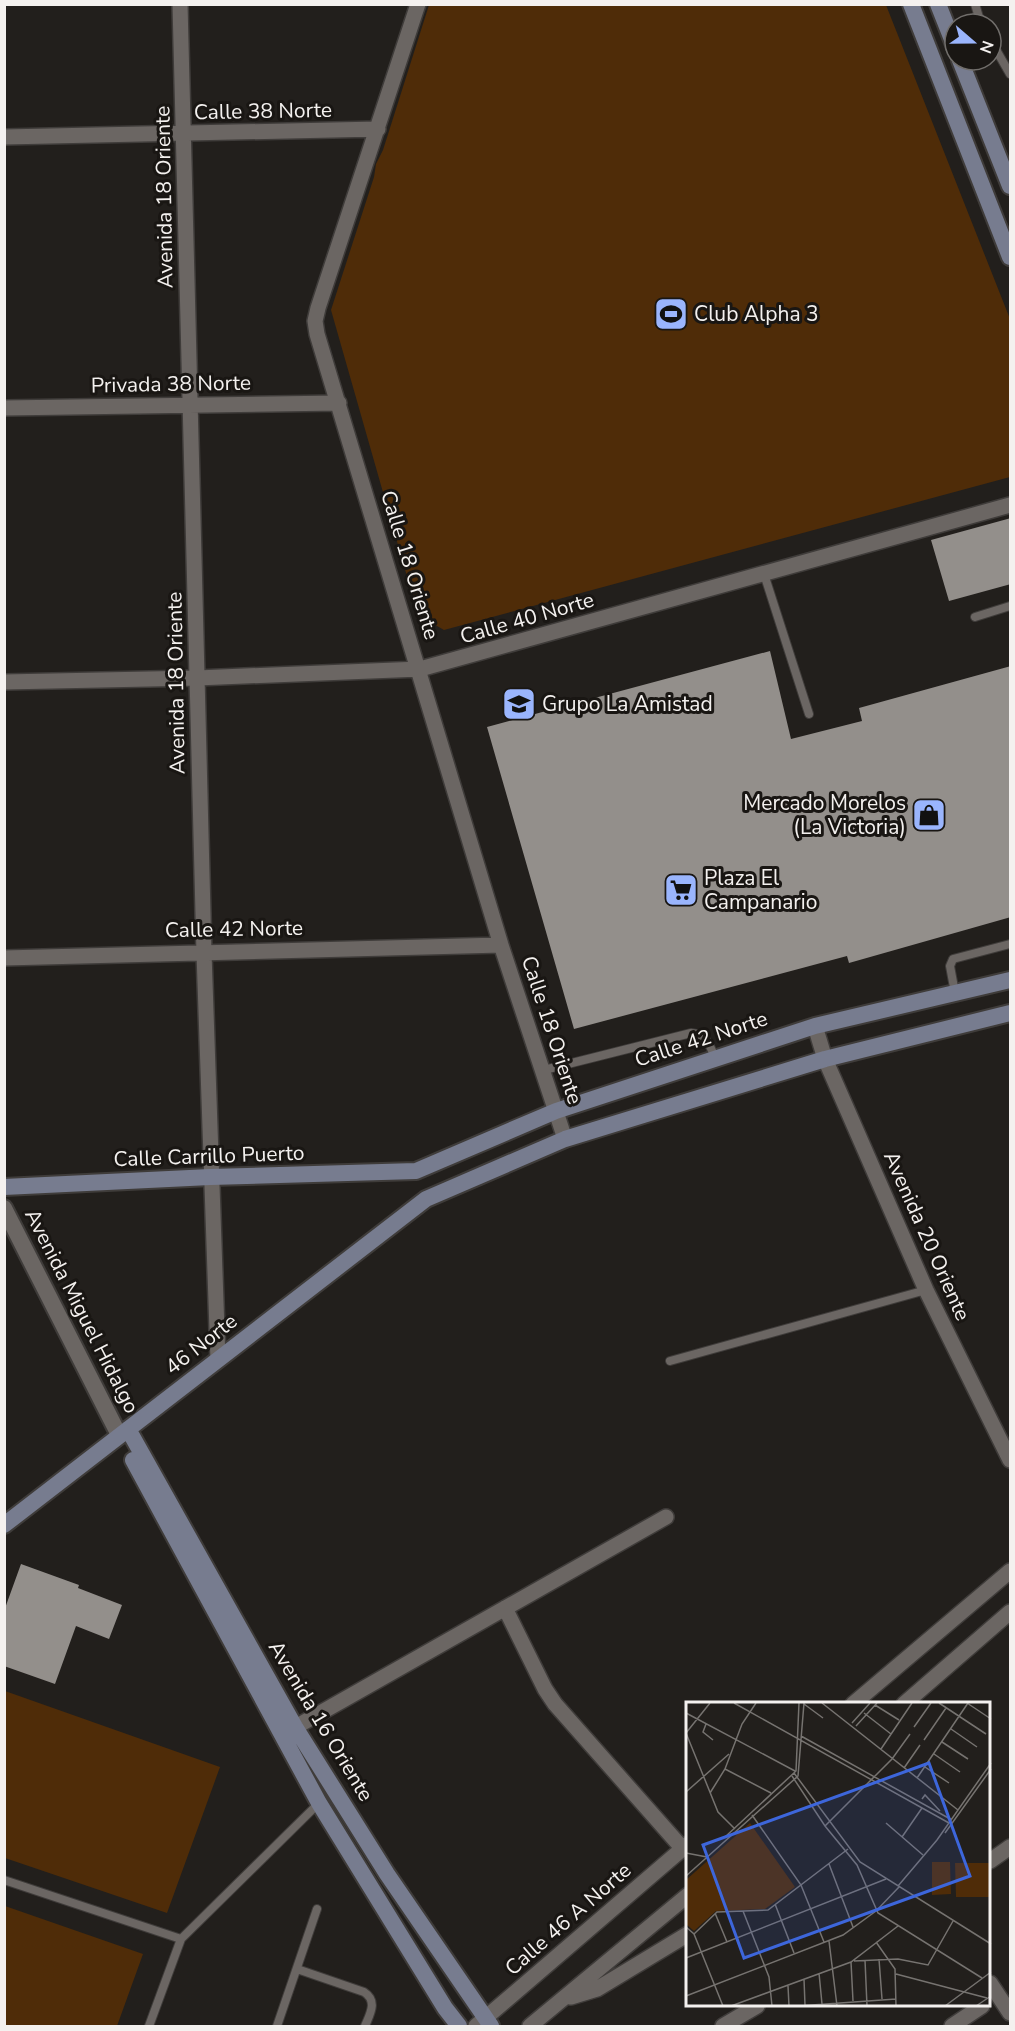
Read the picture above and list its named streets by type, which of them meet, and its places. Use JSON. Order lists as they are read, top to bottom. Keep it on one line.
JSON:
{"streets":{"main road":["Calle 42 Norte","Calle Carrillo Puerto","46 Norte","Avenida 16 Oriente"],"street":["Calle 38 Norte","Avenida 18 Oriente","Privada 38 Norte","Calle 18 Oriente","Calle 40 Norte","Avenida 20 Oriente","Avenida Miguel Hidalgo","Calle 46 A Norte"]},"crossings":[["Calle 38 Norte","Avenida 18 Oriente"],["Calle 38 Norte","Calle 18 Oriente"],["Avenida 18 Oriente","Privada 38 Norte"],["Avenida 18 Oriente","Calle 40 Norte"],["Avenida 18 Oriente","Calle 42 Norte"],["Avenida 18 Oriente","Calle Carrillo Puerto"],["Avenida 18 Oriente","46 Norte"],["Privada 38 Norte","Calle 18 Oriente"],["Calle 18 Oriente","Calle 40 Norte"],["Calle 18 Oriente","Calle 42 Norte"],["Calle 42 Norte","Calle Carrillo Puerto"],["Calle 42 Norte","Avenida 20 Oriente"],["Avenida Miguel Hidalgo","46 Norte"],["Avenida Miguel Hidalgo","Avenida 16 Oriente"],["46 Norte","Avenida 16 Oriente"],["Avenida 16 Oriente","Calle 46 A Norte"]],"places":{"sports":["Club Alpha 3"],"school or university":["Grupo La Amistad"],"shop":["Mercado Morelos (La Victoria)"],"supermarket":["Plaza El Campanario"]},"north":"right"}
